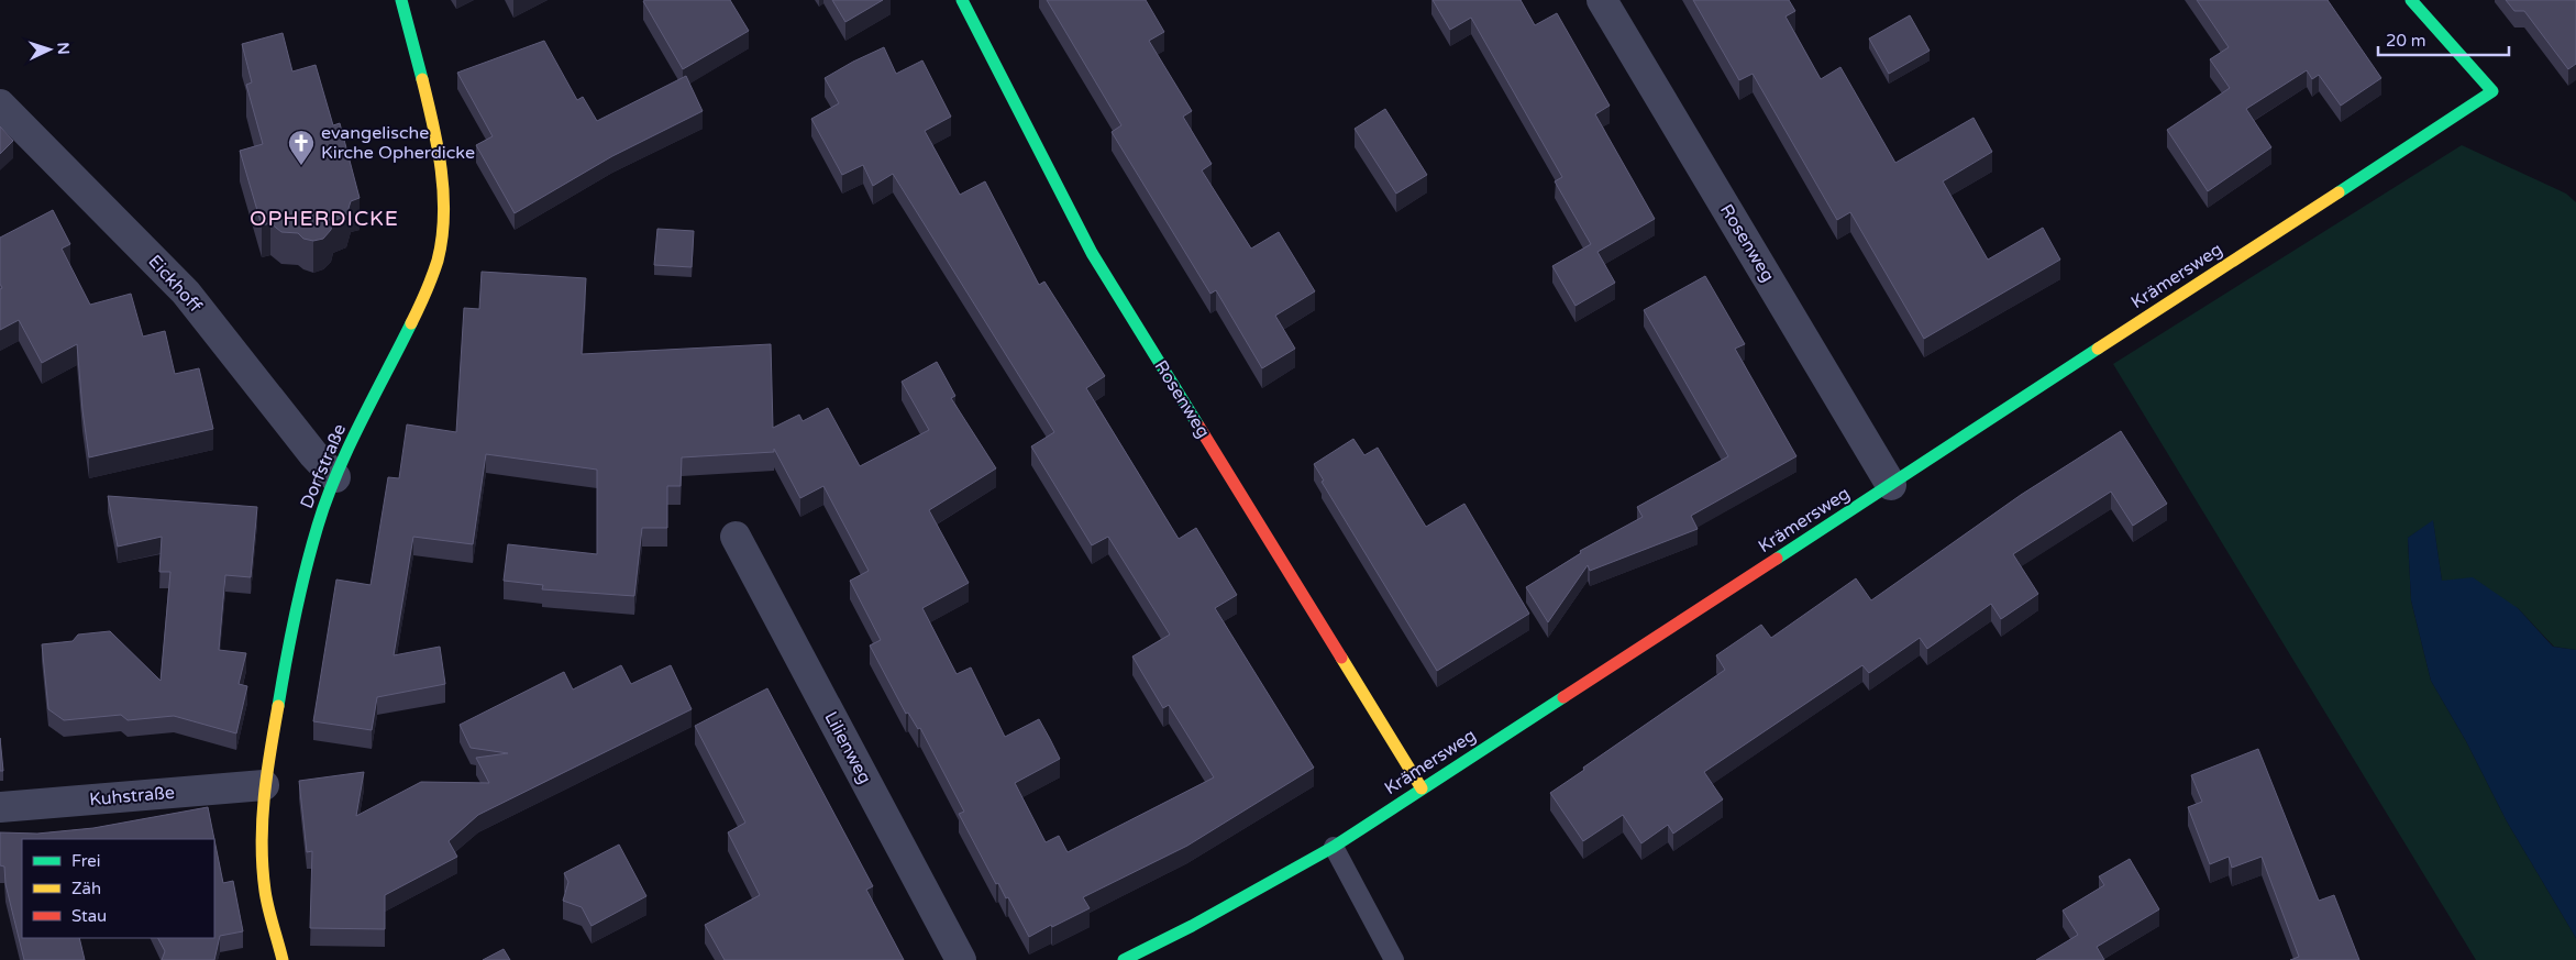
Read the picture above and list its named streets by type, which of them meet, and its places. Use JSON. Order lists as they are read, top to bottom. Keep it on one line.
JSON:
{"streets":{"street":["Rosenweg","Krämersweg","Eickhoff","Dorfstraße","Lilienweg","Kuhstraße"]},"crossings":[["Rosenweg","Krämersweg"],["Eickhoff","Dorfstraße"],["Dorfstraße","Kuhstraße"]],"districts":["OPHERDICKE"],"places":{"church":["evangelische Kirche Opherdicke"]},"legend":["Frei","Zäh","Stau"],"scale_bar":"20 m","north":"right"}
